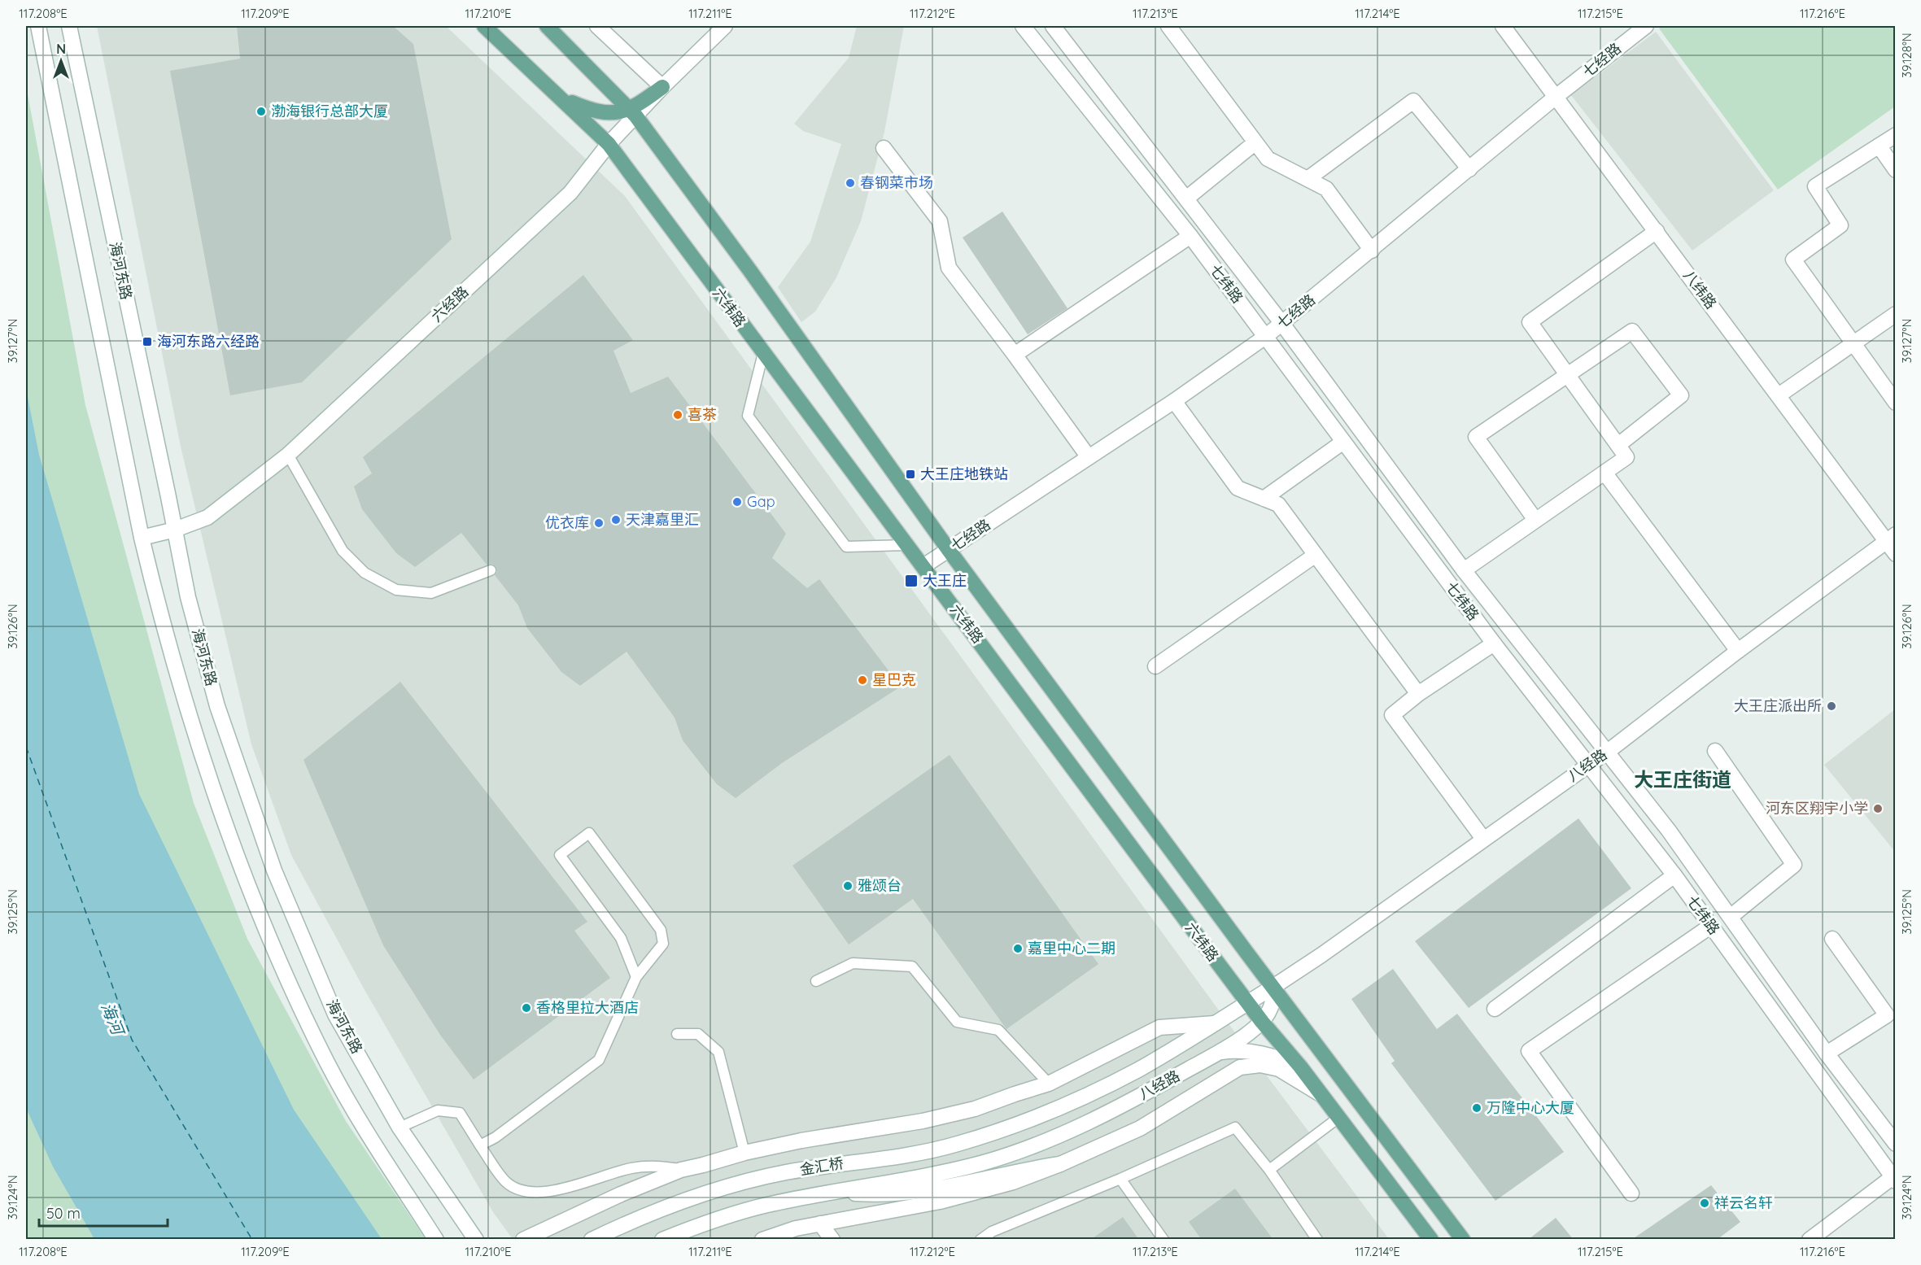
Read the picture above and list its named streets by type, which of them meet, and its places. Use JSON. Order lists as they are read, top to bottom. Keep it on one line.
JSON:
{"streets":{"main road":["六纬路"],"street":["七经路","海河东路","七纬路","八纬路","六经路","八经路","金汇桥"]},"crossings":[["七经路","七纬路"],["七经路","八纬路"],["七经路","六纬路"],["海河东路","六经路"],["七纬路","八经路"],["八纬路","八经路"],["六经路","六纬路"],["六纬路","八经路"],["八经路","金汇桥"]],"districts":["大王庄街道"],"water":["海河"],"places":{"other":["渤海银行总部大厦","春钢菜市场","喜茶","Gap","天津嘉里汇","优衣库","星巴克","大王庄派出所","河东区翔宇小学","雅颂台","嘉里中心二期","香格里拉大酒店","万隆中心大厦","祥云名轩"],"transit":["海河东路六经路","大王庄地铁站","大王庄"]},"scale_bar":"50 m","north":"top","coordinates":["117.208°E","117.209°E","117.210°E","117.211°E","117.212°E","117.213°E","117.214°E","117.215°E","117.216°E","39.128°N","39.127°N","39.126°N","39.125°N","39.124°N"]}
